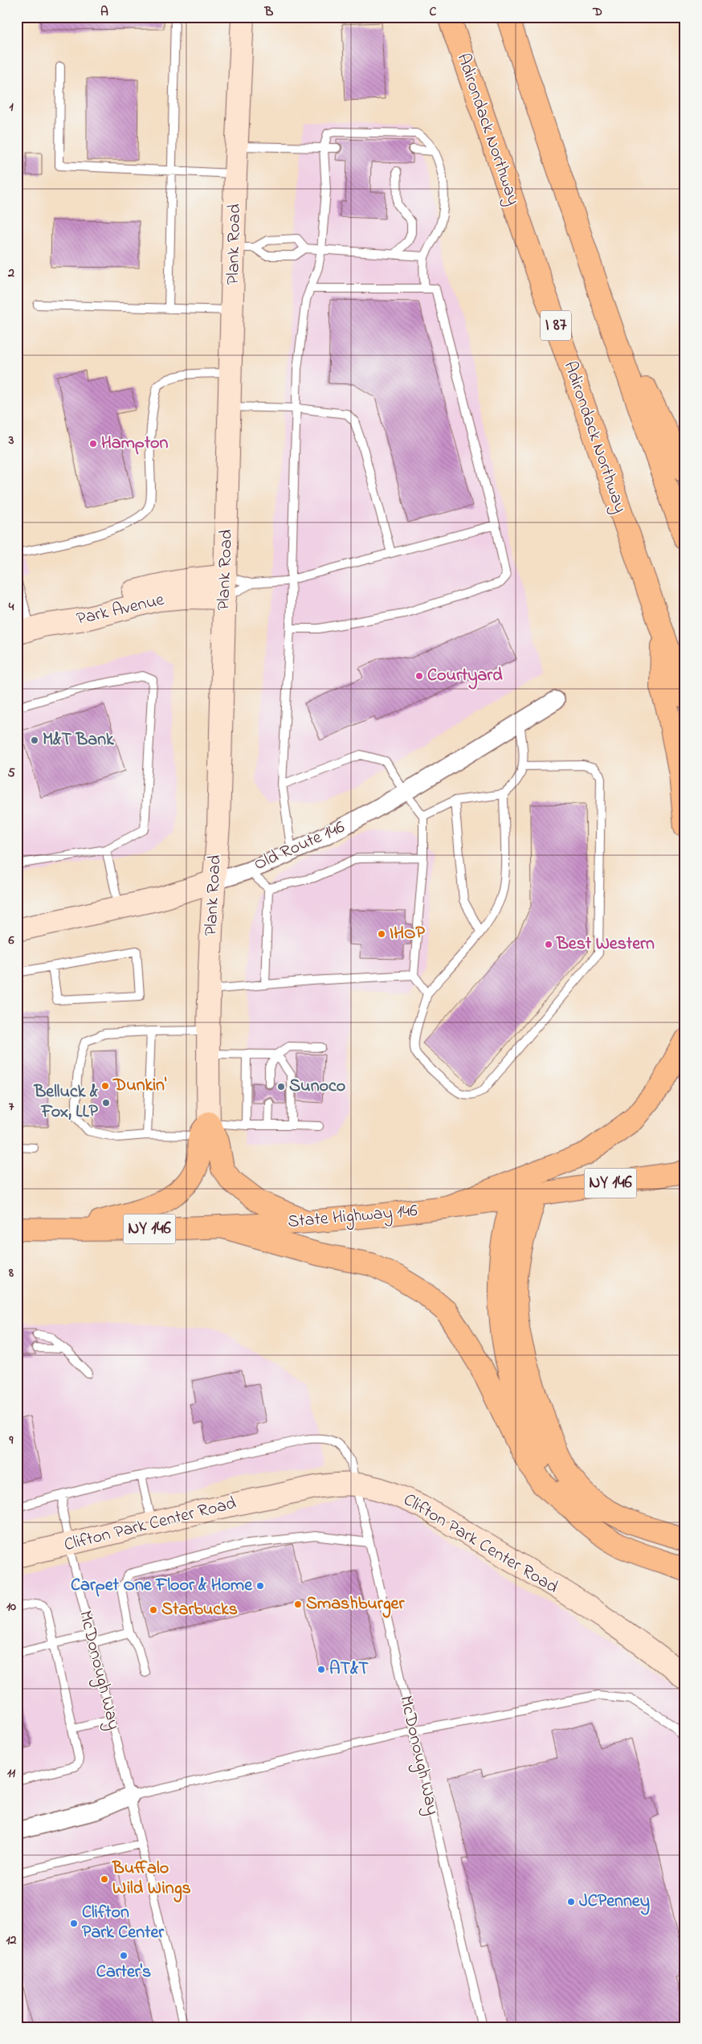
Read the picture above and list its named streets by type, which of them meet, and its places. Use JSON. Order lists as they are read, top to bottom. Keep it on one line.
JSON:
{"streets":{"main road":["Adirondack Northway","I 87","NY 146","State Highway 146"],"street":["Plank Road","Old Route 146","Clifton Park Center Road"],"lane":["McDonough Way"]},"crossings":[["Plank Road","Old Route 146"],["Clifton Park Center Road","McDonough Way"]],"places":["Hampton","Courtyard","M&T Bank","IHOP","Best Western","Dunkin'","Sunoco","Belluck & Fox, LLP","Carpet One Floor & Home","Smashburger","Starbucks","AT&T","Buffalo Wild Wings","JCPenney","Clifton Park Center","Carter's"],"grid":{"columns":["A","B","C","D"],"rows":["1","2","3","4","5","6","7","8","9","10","11","12"]}}
